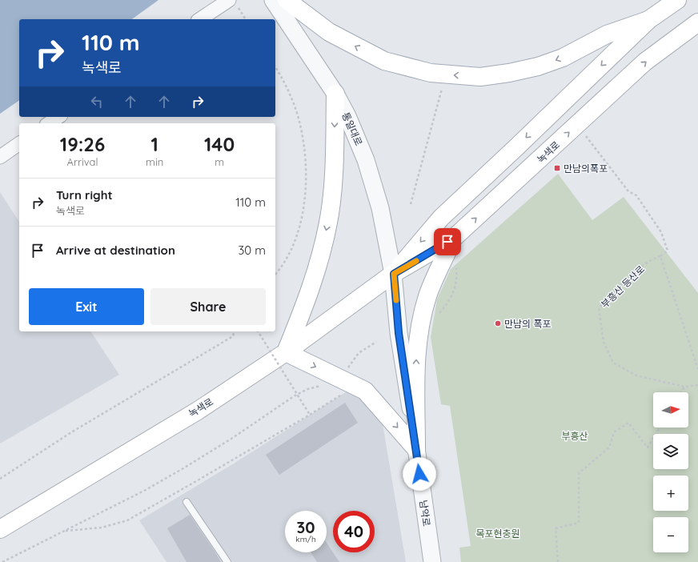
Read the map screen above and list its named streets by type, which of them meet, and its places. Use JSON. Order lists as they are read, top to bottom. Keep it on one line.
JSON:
{"streets":{"main road":["녹색로"],"street":["통일대로","남악로"],"path":["부흥산 등산로"]},"crossings":[["통일대로","녹색로"],["통일대로","남악로"],["녹색로","남악로"]],"parks":["부흥산","목포현충원"],"places":{"transit":["만남의폭포"],"other":["만남의 폭포"]},"north":"right","page":{"turn":["110 m","녹색로"],"eta":["19:26","Arrival","1","min","140","m"],"list":[{"name":"Turn right","note":"녹색로","value":"110 m"},{"name":"Arrive at destination","value":"30 m"}],"buttons":["Exit","Share"],"map_buttons":["+","−"],"speed":"30 km/h","limit":"40"}}
